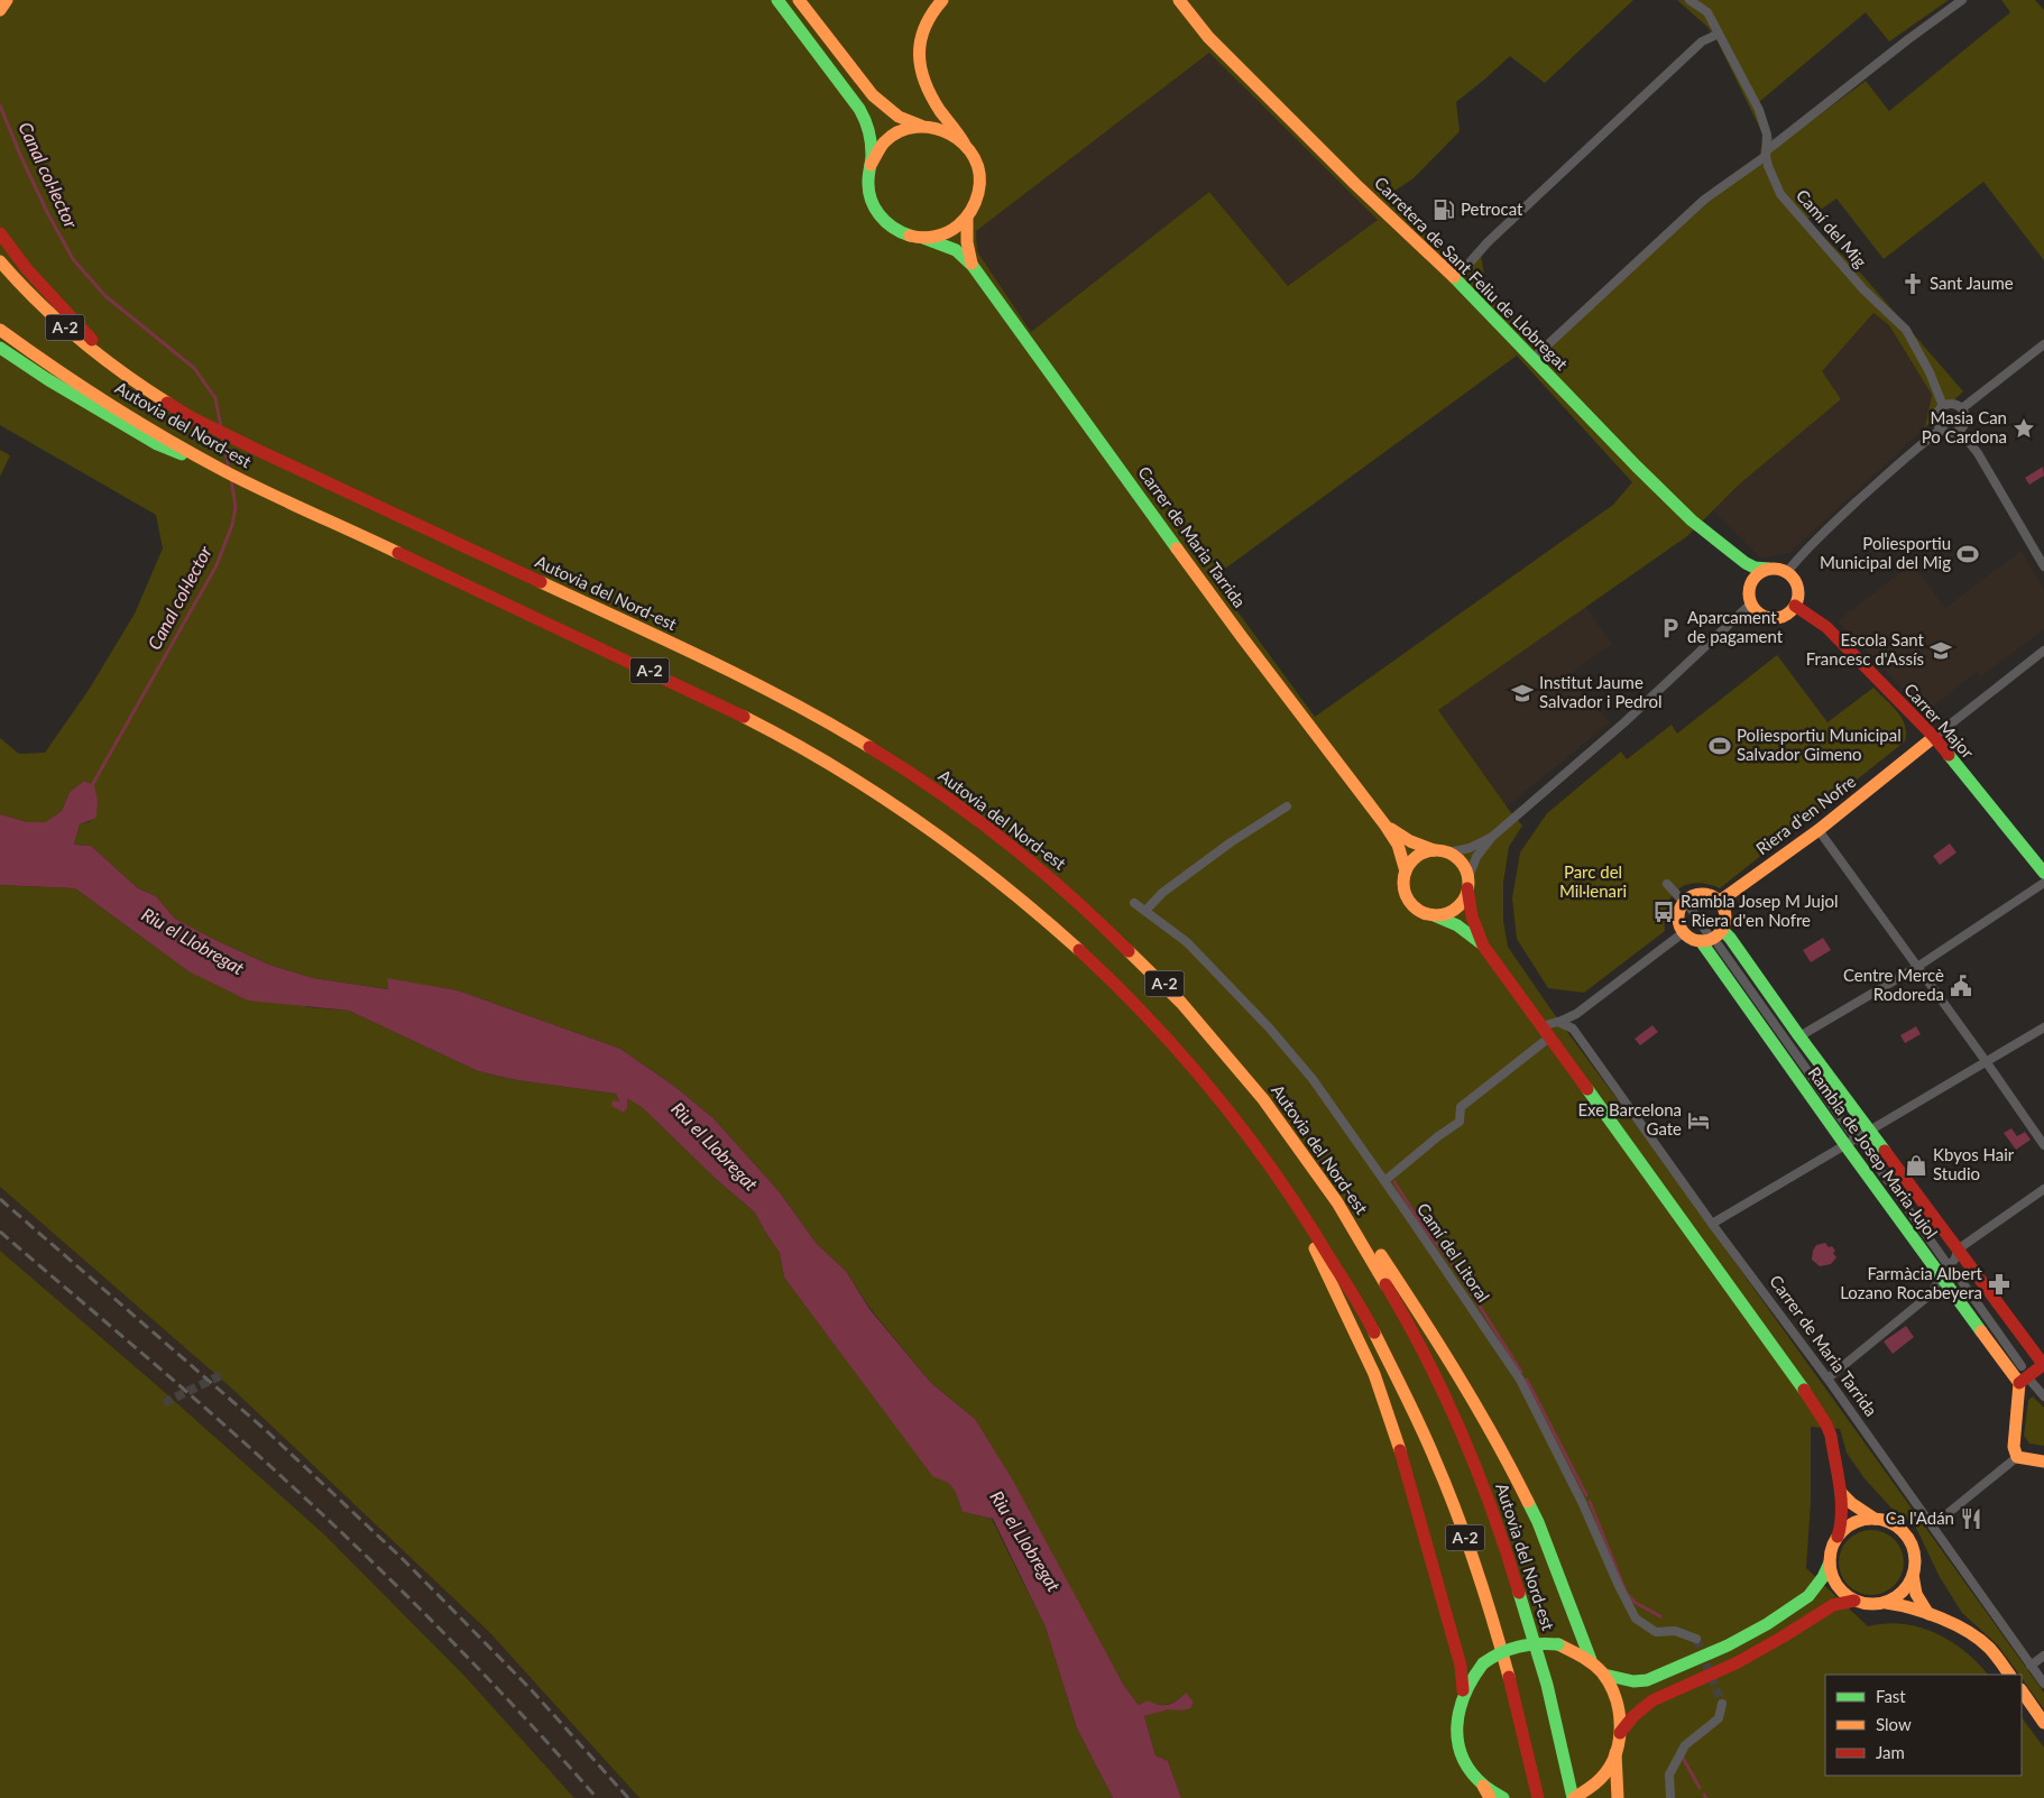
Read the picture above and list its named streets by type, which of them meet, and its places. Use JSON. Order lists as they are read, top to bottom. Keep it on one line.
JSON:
{"streets":{"main road":["Carretera de Sant Feliu de Llobregat","A-2","Autovia del Nord-est","Carrer de Maria Tarrida","Carrer Major","Riera d'en Nofre","Rambla de Josep Maria Jujol"],"street":["Camí del Mig","Camí del Litoral"]},"crossings":[["Carretera de Sant Feliu de Llobregat","Carrer Major"],["Carrer Major","Riera d'en Nofre"],["Riera d'en Nofre","Rambla de Josep Maria Jujol"]],"water":["Canal col·lector","Riu el Llobregat"],"parks":["Parc del Mil·lenari"],"places":{"fuel station":["Petrocat"],"church":["Sant Jaume"],"place":["Masia Can Po Cardona"],"sports":["Poliesportiu Municipal del Mig","Poliesportiu Municipal Salvador Gimeno"],"parking":["Aparcament de pagament"],"school or university":["Escola Sant Francesc d'Assís","Institut Jaume Salvador i Pedrol"],"bus stop":["Rambla Josep M Jujol - Riera d'en Nofre"],"public building":["Centre Mercè Rodoreda"],"hotel":["Exe Barcelona Gate"],"shop":["Kbyos Hair Studio"],"pharmacy":["Farmàcia Albert Lozano Rocabeyera"],"restaurant":["Ca l'Adán"]},"legend":["Fast","Slow","Jam"]}
